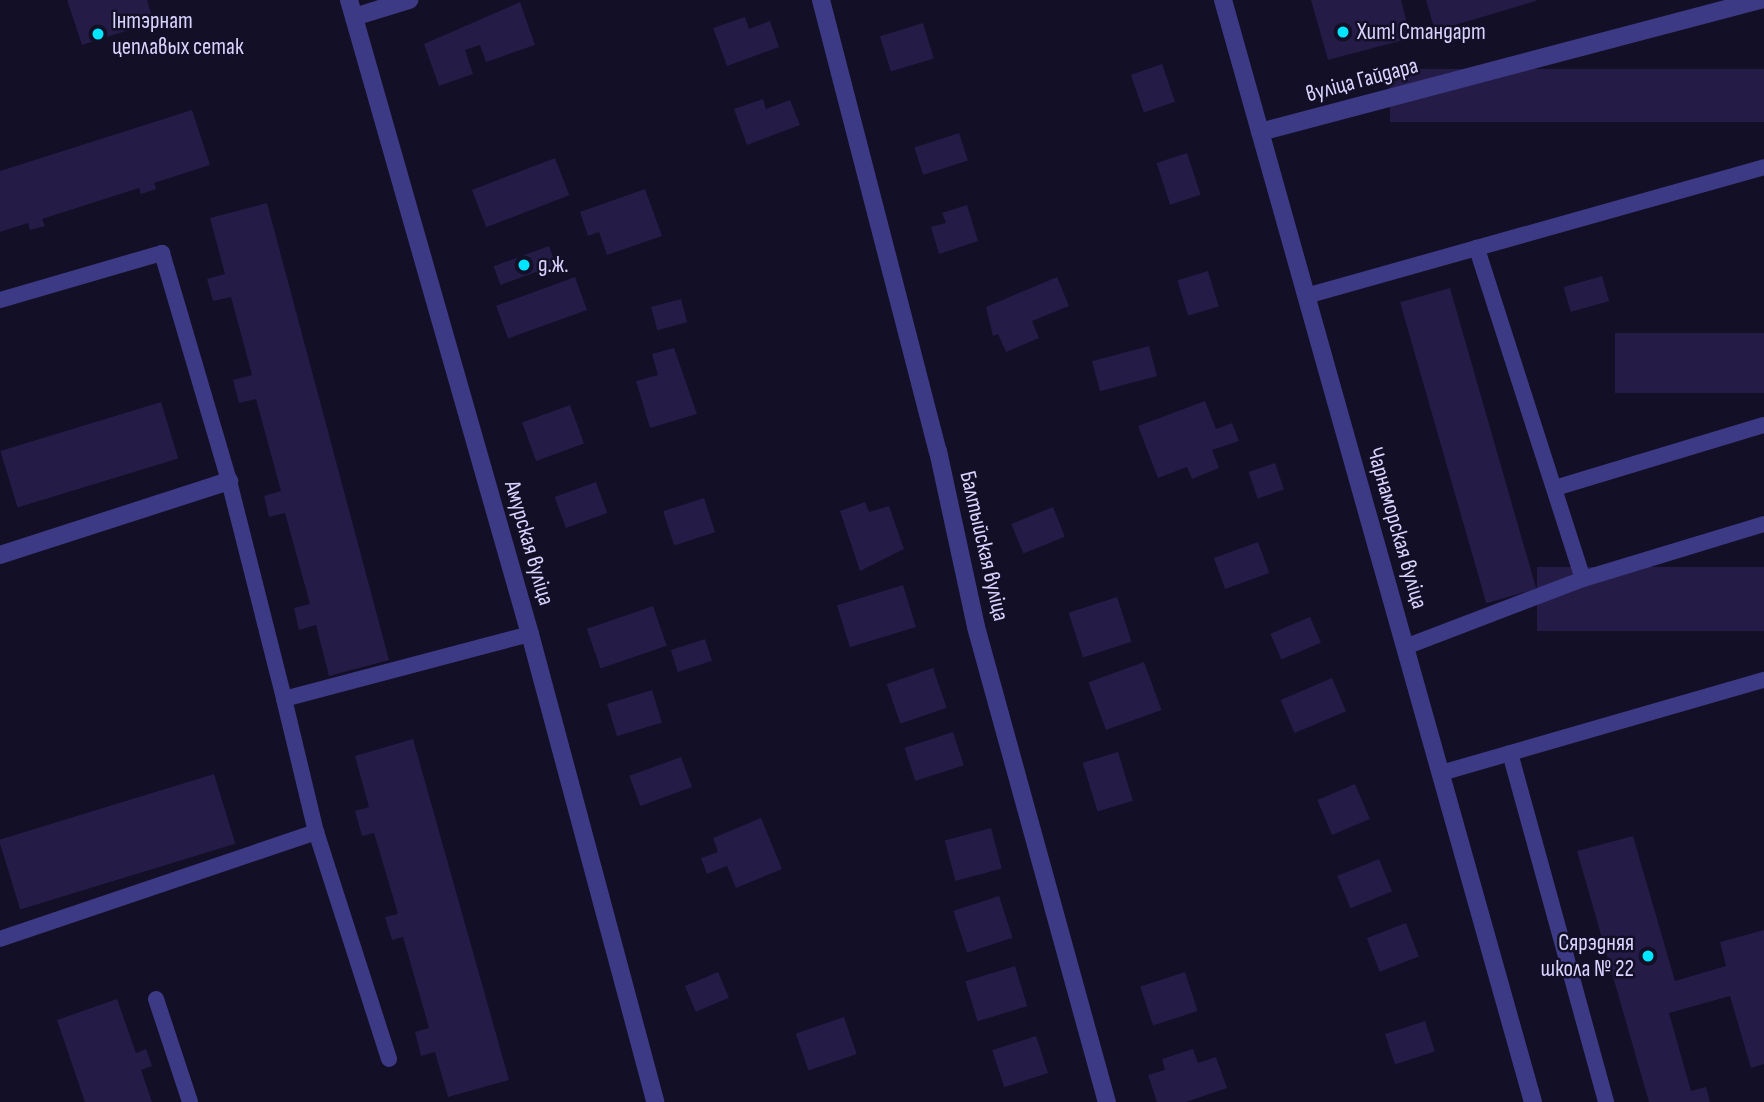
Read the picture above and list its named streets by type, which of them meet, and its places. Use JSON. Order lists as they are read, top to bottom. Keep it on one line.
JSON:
{"streets":{"street":["вуліца Гайдара","Чарнаморская вуліца","Амурская вуліца","Балтыйская вуліца"]},"crossings":[["вуліца Гайдара","Чарнаморская вуліца"]],"places":["Хит! Стандарт","Інтэрнат цеплавых сетак","д.ж.","Сярэдняя школа № 22"]}
